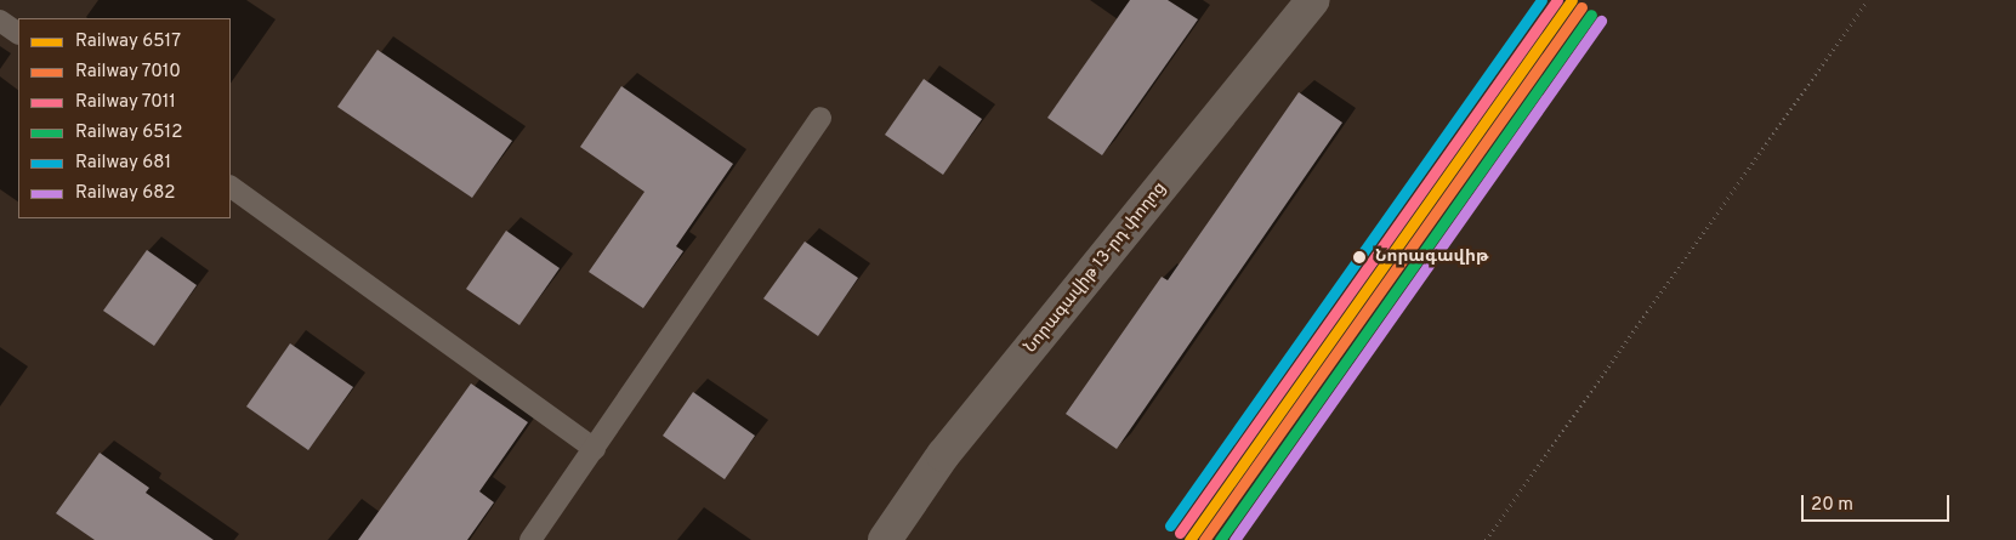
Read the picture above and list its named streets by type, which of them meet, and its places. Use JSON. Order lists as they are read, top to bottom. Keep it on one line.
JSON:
{"streets":{"street":["Նորագավիթ 13-րդ փողոց"]},"places":["Նորագավիթ"],"lines":["rail line 6517","rail line 7011","rail line 681","rail line 7010","rail line 6512","rail line 682"],"legend":["Railway 6517","Railway 7010","Railway 7011","Railway 6512","Railway 681","Railway 682"],"scale_bar":"20 m"}
